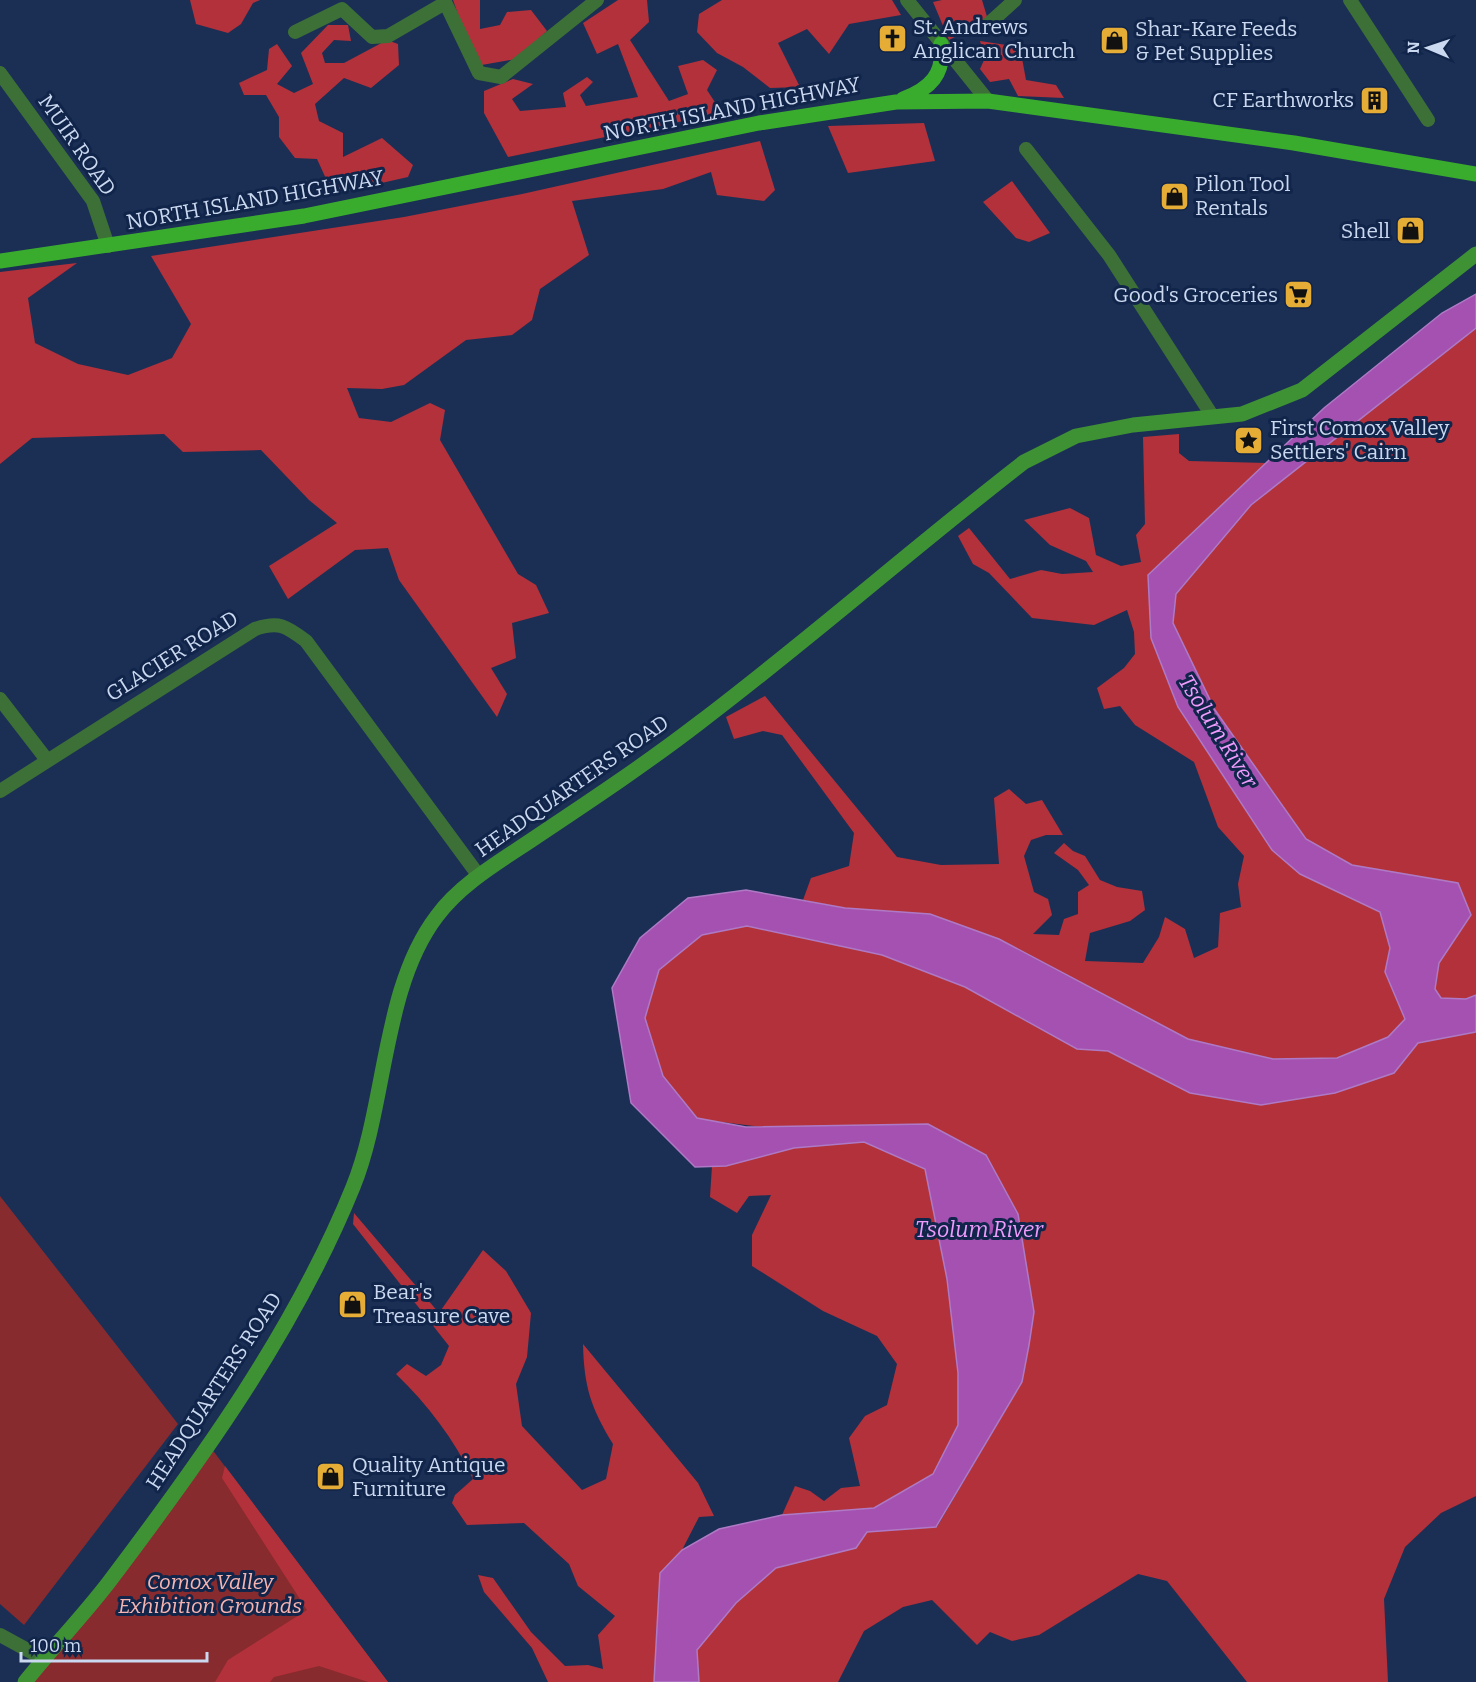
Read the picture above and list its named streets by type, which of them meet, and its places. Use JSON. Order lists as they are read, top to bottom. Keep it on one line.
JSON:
{"streets":{"main road":["NORTH ISLAND HIGHWAY","HEADQUARTERS ROAD"],"street":["MUIR ROAD","GLACIER ROAD"]},"crossings":[["NORTH ISLAND HIGHWAY","MUIR ROAD"],["GLACIER ROAD","HEADQUARTERS ROAD"]],"water":["Tsolum River"],"parks":["Comox Valley Exhibition Grounds"],"places":{"church":["St. Andrews Anglican Church"],"shop":["Shar-Kare Feeds & Pet Supplies","Pilon Tool Rentals","Shell","Bear's Treasure Cave","Quality Antique Furniture"],"building":["CF Earthworks"],"supermarket":["Good's Groceries"],"place":["First Comox Valley Settlers' Cairn"]},"scale_bar":"100 m","north":"left"}
